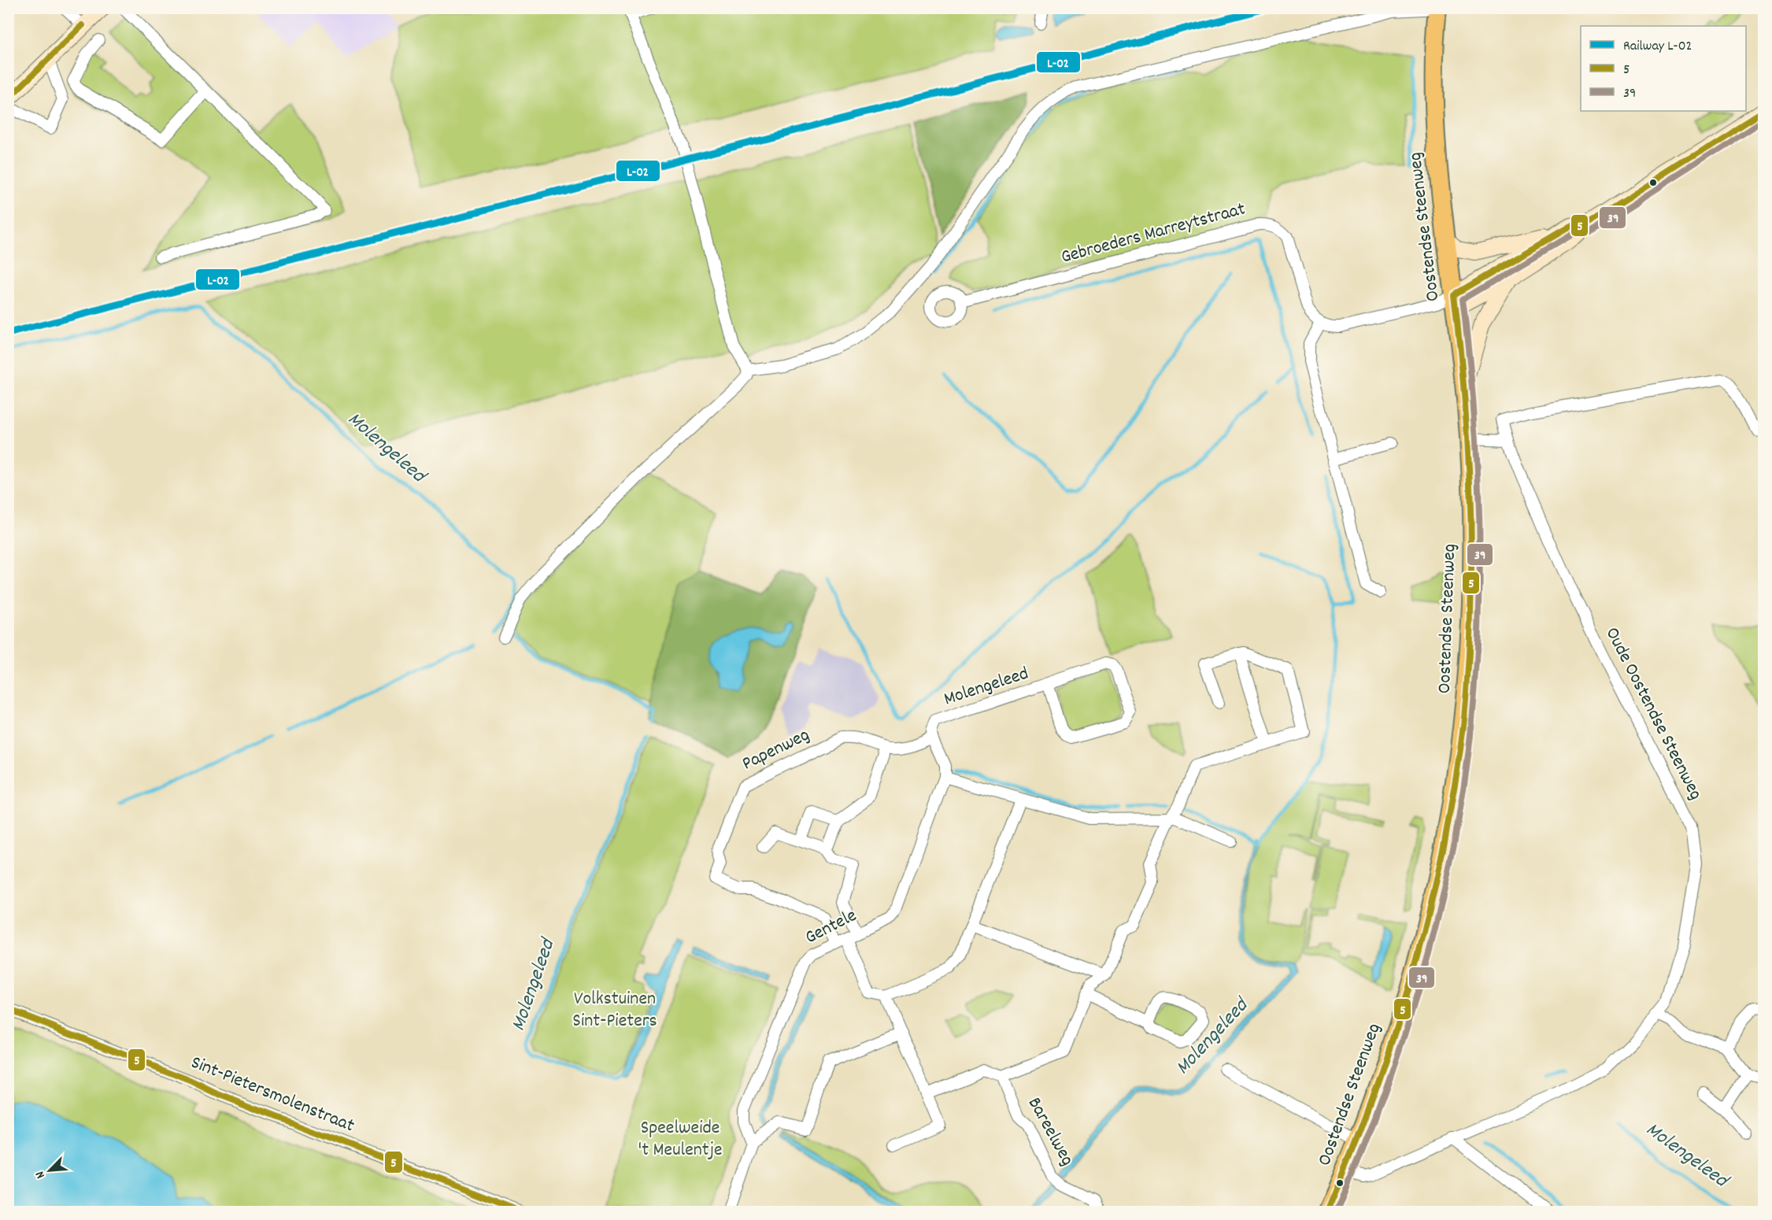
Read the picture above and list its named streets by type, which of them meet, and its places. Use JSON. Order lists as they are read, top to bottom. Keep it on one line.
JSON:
{"streets":{"main road":["Oostendse Steenweg"],"street":["Gebroeders Marreytstraat","Molengeleed","Oude Oostendse Steenweg","Papenweg","Gentele","Sint-Pietersmolenstraat","Bareelweg"]},"crossings":[["Oostendse Steenweg","Oude Oostendse Steenweg"],["Molengeleed","Papenweg"],["Papenweg","Gentele"]],"water":["Molengeleed"],"parks":["Volkstuinen Sint-Pieters","Speelweide 't Meulentje"],"lines":["rail line L-02","transit line 5","transit line 39"],"legend":["Railway L-02","5","39"],"north":"bottom left"}
